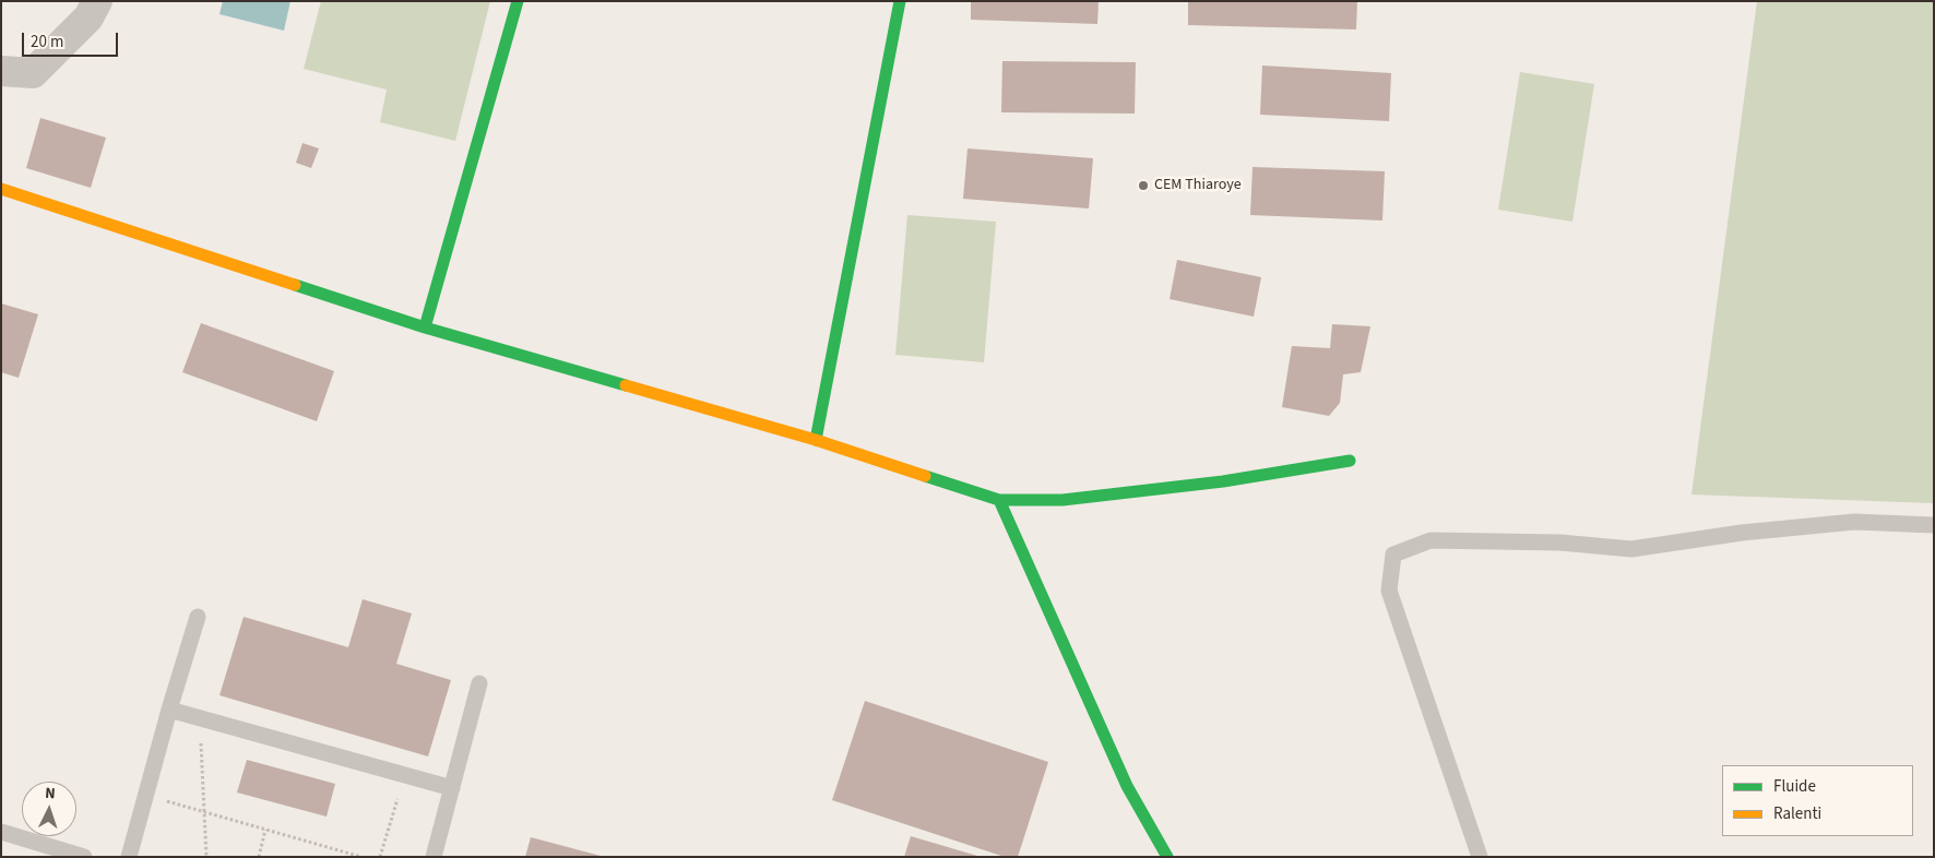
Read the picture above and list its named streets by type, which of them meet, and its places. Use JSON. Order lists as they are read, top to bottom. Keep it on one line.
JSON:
{"places":["CEM Thiaroye"],"legend":["Fluide","Ralenti"],"scale_bar":"20 m","north":"top"}
